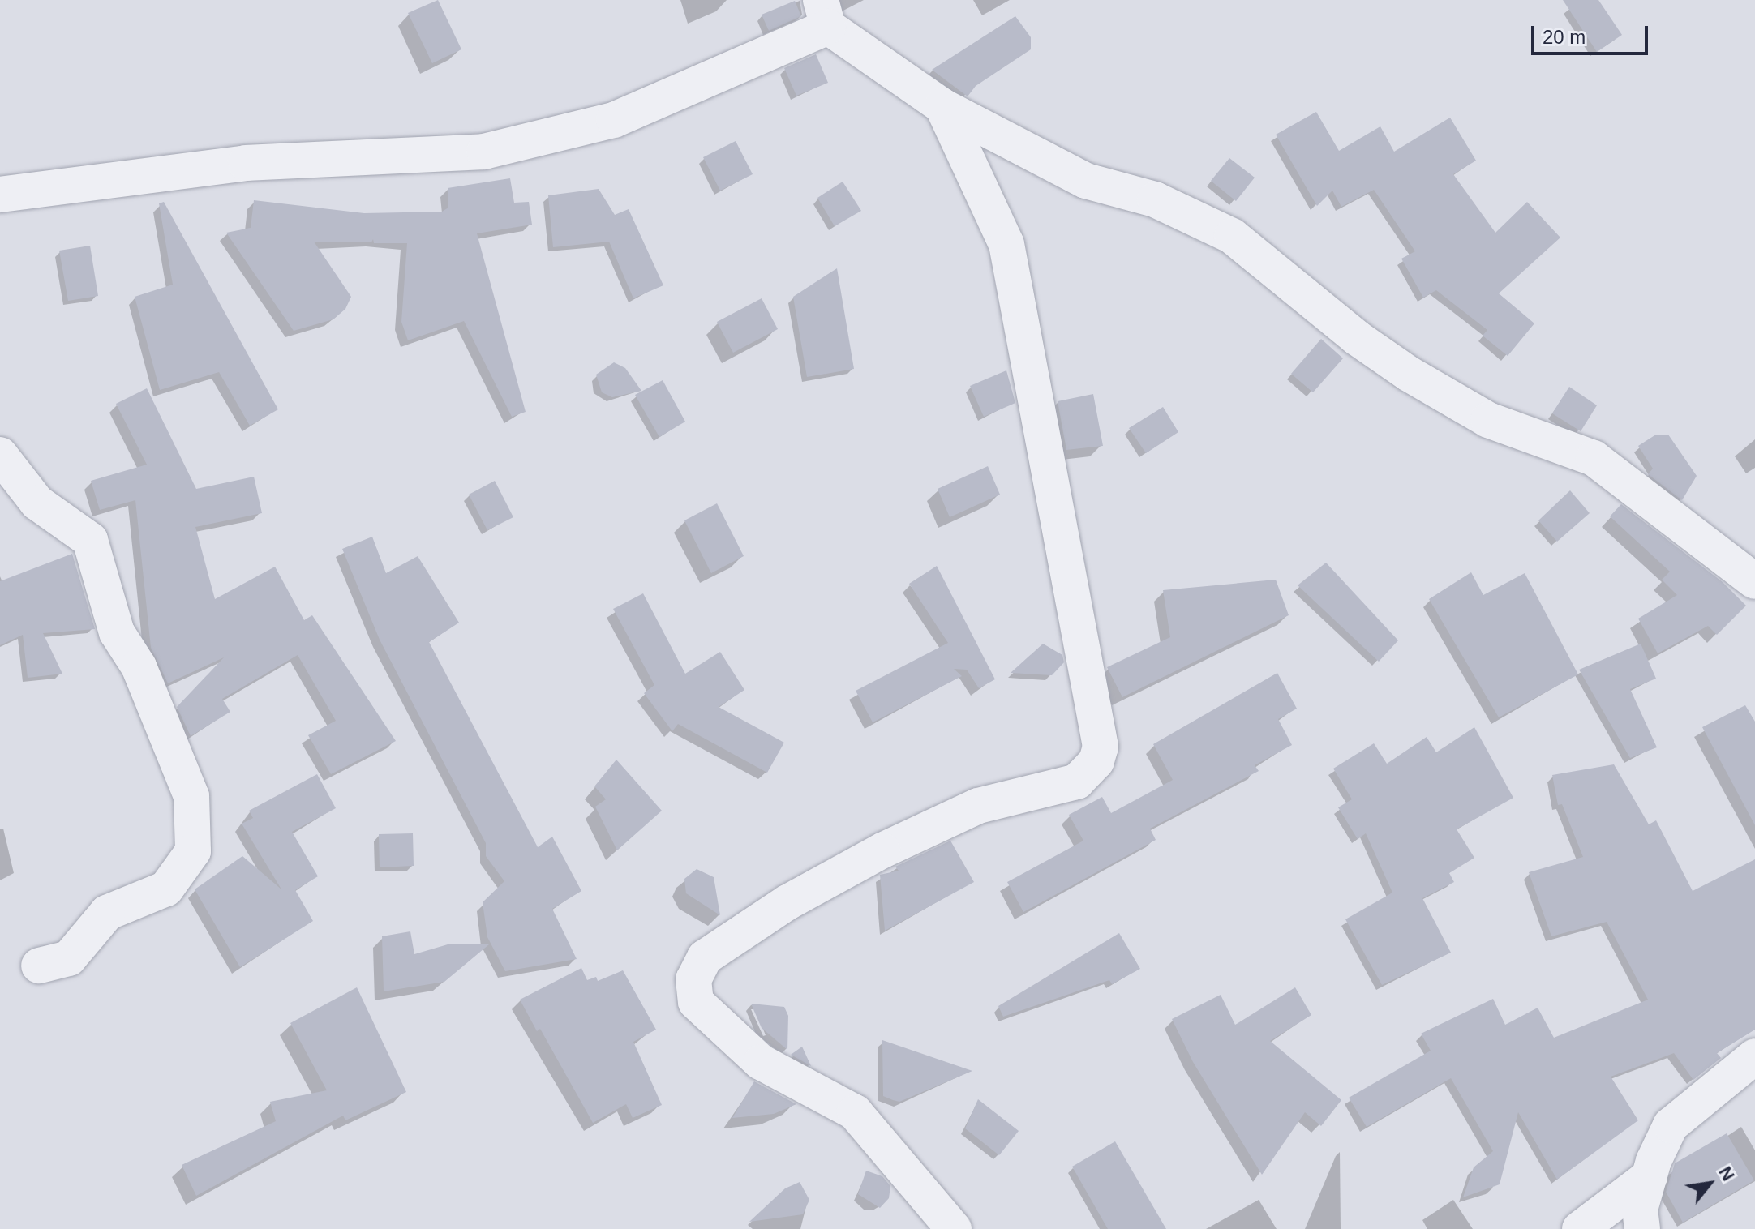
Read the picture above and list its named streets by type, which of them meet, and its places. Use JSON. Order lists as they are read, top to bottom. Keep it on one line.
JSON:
{"scale_bar":"20 m","north":"top right"}
